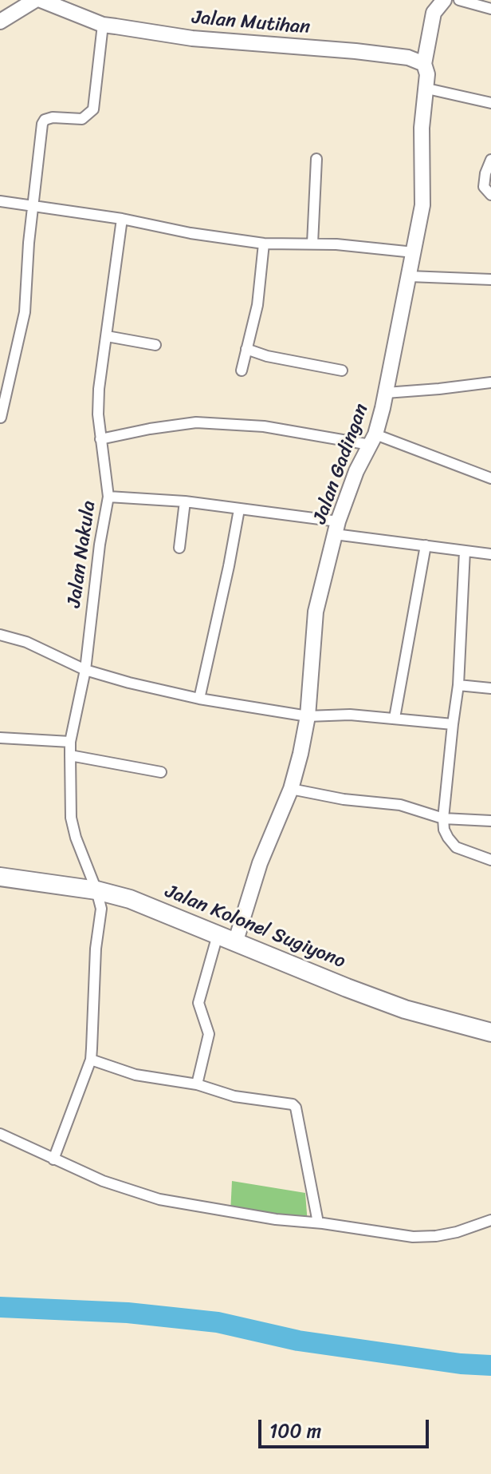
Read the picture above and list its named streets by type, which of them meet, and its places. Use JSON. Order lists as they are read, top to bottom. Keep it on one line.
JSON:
{"streets":{"highway":["Jalan Kolonel Sugiyono"],"street":["Jalan Mutihan","Jalan Gadingan","Jalan Nakula"]},"crossings":[["Jalan Mutihan","Jalan Gadingan"],["Jalan Gadingan","Jalan Kolonel Sugiyono"],["Jalan Nakula","Jalan Kolonel Sugiyono"]],"scale_bar":"100 m"}
